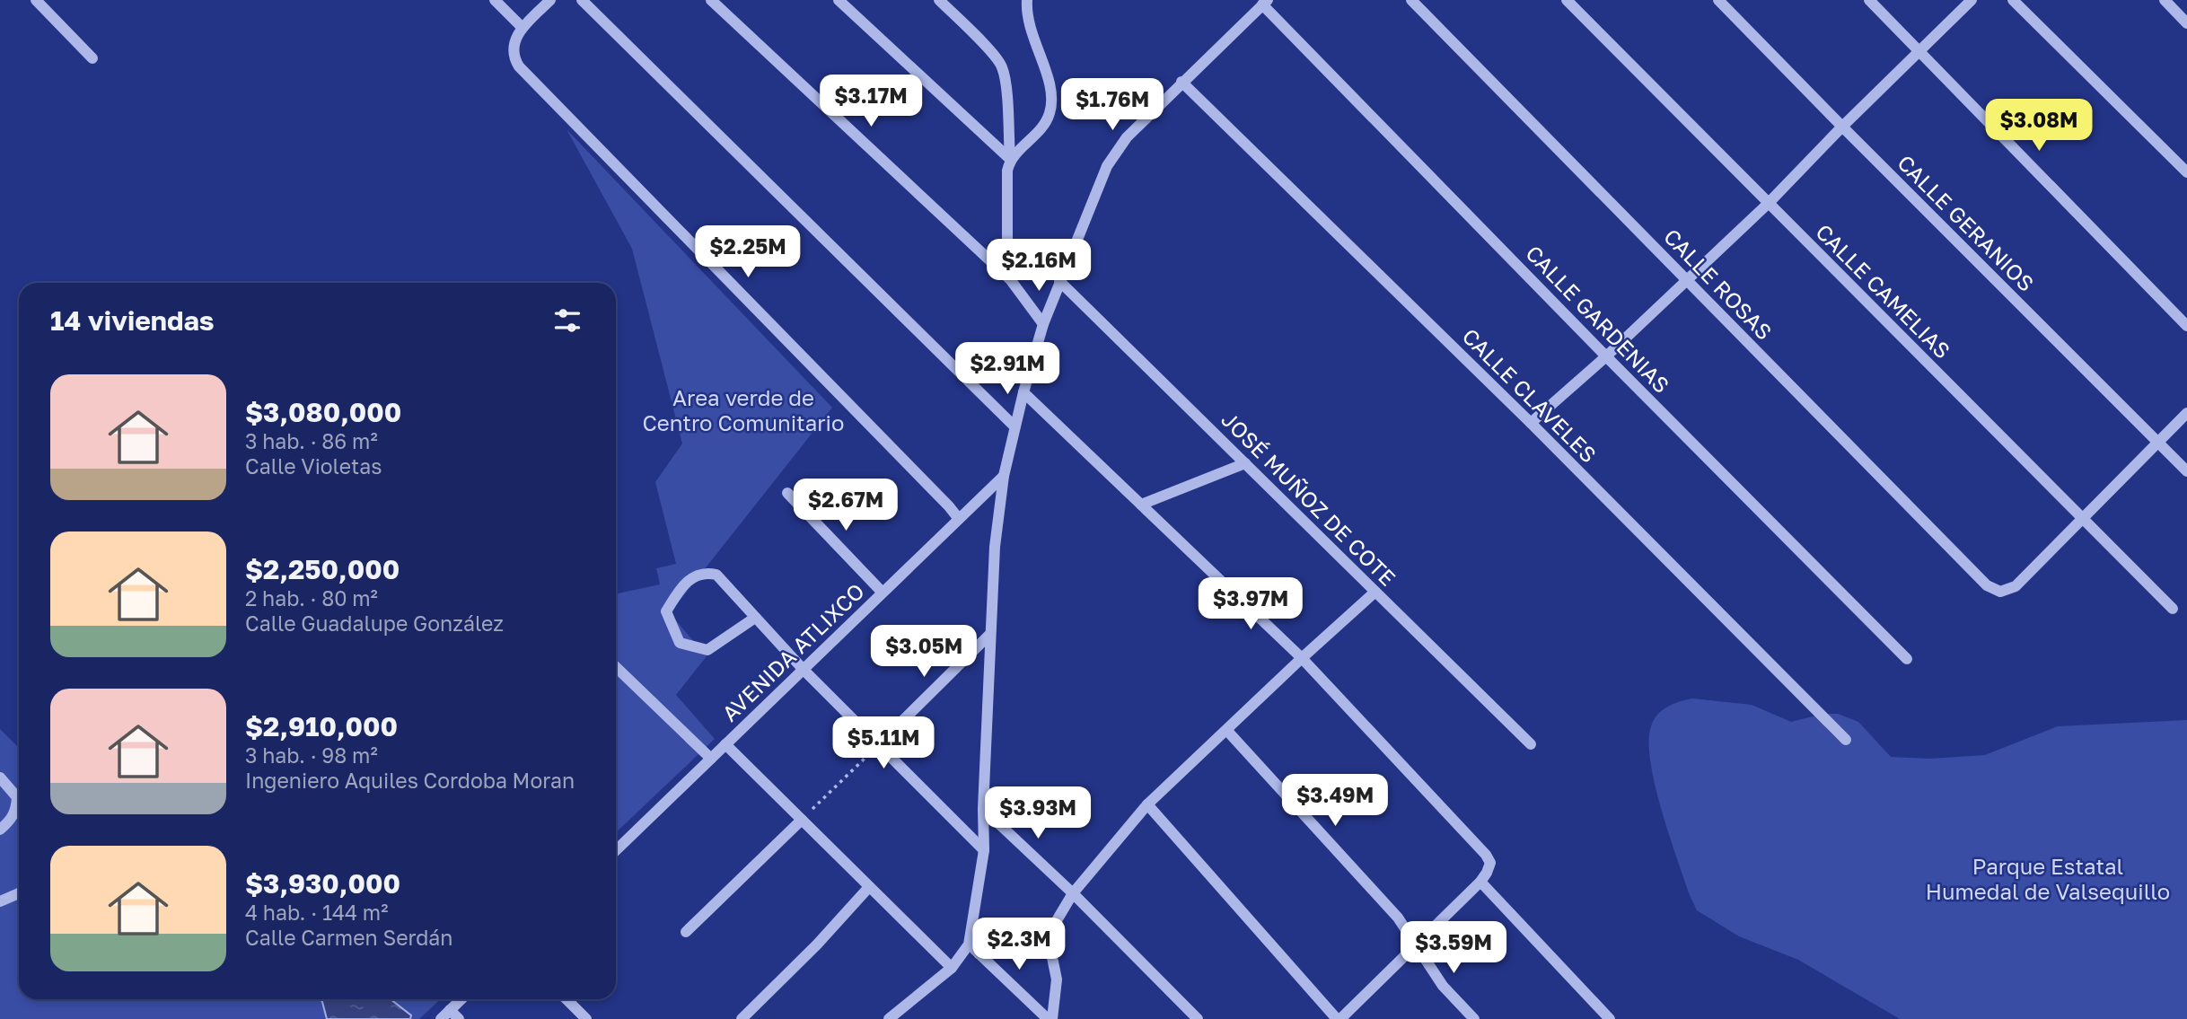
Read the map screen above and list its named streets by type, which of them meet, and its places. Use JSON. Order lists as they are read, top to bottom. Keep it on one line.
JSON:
{"streets":{"street":["CALLE GERANIOS","CALLE ROSAS","CALLE CAMELIAS","CALLE GARDENIAS","CALLE CLAVELES","JOSÉ MUÑOZ DE COTE","AVENIDA ATLIXCO"]},"crossings":[["CALLE ROSAS","CALLE CAMELIAS"]],"parks":["Area verde de Centro Comunitario","Parque Estatal Humedal de Valsequillo"],"page":{"price":["$3.17M","$1.76M","$3.08M","$2.25M","$2.16M","$2.91M","$2.67M","$3.97M","$3.05M","$5.11M","$3.49M","$3.93M","$2.3M","$3.59M"],"heading":"14 viviendas","list":[{"name":"$3,080,000","note":"3 hab. · 86 m² · Calle Violetas"},{"name":"$2,250,000","note":"2 hab. · 80 m² · Calle Guadalupe González"},{"name":"$2,910,000","note":"3 hab. · 98 m² · Ingeniero Aquiles Cordoba Moran"},{"name":"$3,930,000","note":"4 hab. · 144 m² · Calle Carmen Serdán"}]}}
